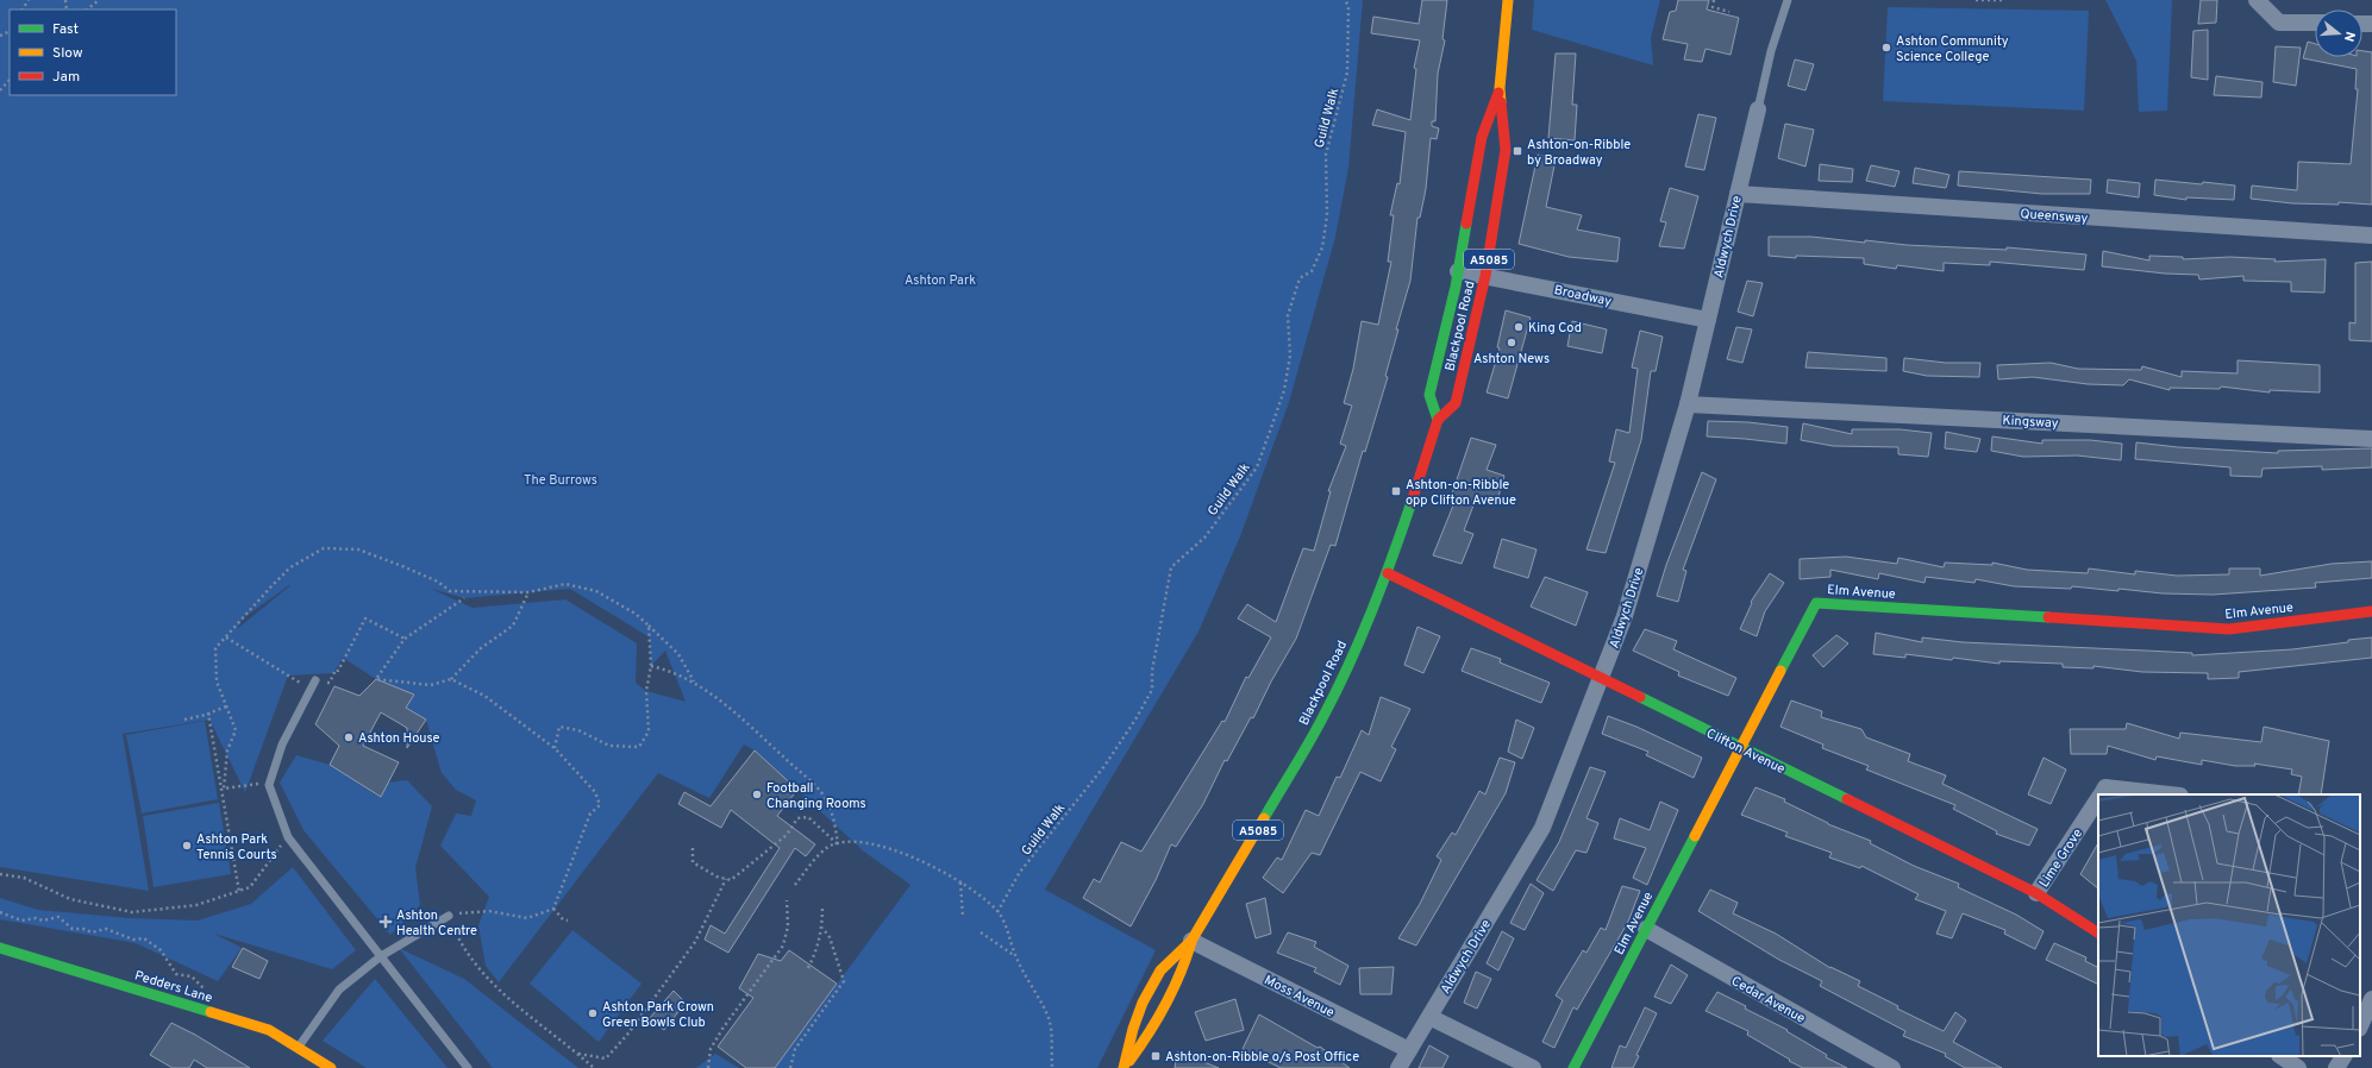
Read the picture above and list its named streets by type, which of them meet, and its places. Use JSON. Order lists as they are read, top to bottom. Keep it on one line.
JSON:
{"streets":{"main road":["A5085","Blackpool Road","Elm Avenue","Clifton Avenue","Pedders Lane"],"street":["Queensway","Aldwych Drive","Broadway","Kingsway","Lime Grove","Moss Avenue","Cedar Avenue"],"path":["Guild Walk"]},"crossings":[["Queensway","Aldwych Drive"],["Aldwych Drive","Broadway"],["Aldwych Drive","Kingsway"],["Aldwych Drive","Clifton Avenue"],["Aldwych Drive","Moss Avenue"],["Broadway","Blackpool Road"],["Blackpool Road","Clifton Avenue"],["Blackpool Road","Moss Avenue"],["Elm Avenue","Clifton Avenue"],["Elm Avenue","Cedar Avenue"],["Clifton Avenue","Lime Grove"]],"parks":["Ashton Park","The Burrows"],"places":{"other":["Ashton Community Science College","King Cod","Ashton News","Ashton House","Football Changing Rooms","Ashton Park Tennis Courts","Ashton Park Crown Green Bowls Club"],"transit":["Ashton-on-Ribble by Broadway","Ashton-on-Ribble opp Clifton Avenue","Ashton-on-Ribble o/s Post Office"],"health":["Ashton Health Centre"]},"legend":["Fast","Slow","Jam"],"north":"right"}
